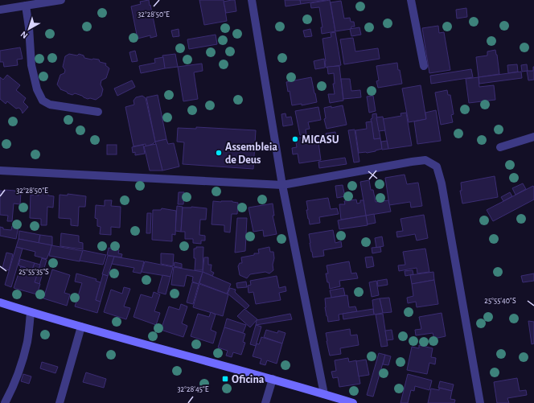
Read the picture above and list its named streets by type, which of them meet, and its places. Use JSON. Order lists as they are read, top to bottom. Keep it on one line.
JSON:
{"places":{"other":["MICASU","Assembleia de Deus"],"transit":["Oficina"]},"north":"bottom left","coordinates":["32°28'50\"E","25°55'35\"S","25°55'40\"S","32°28'45\"E"]}
